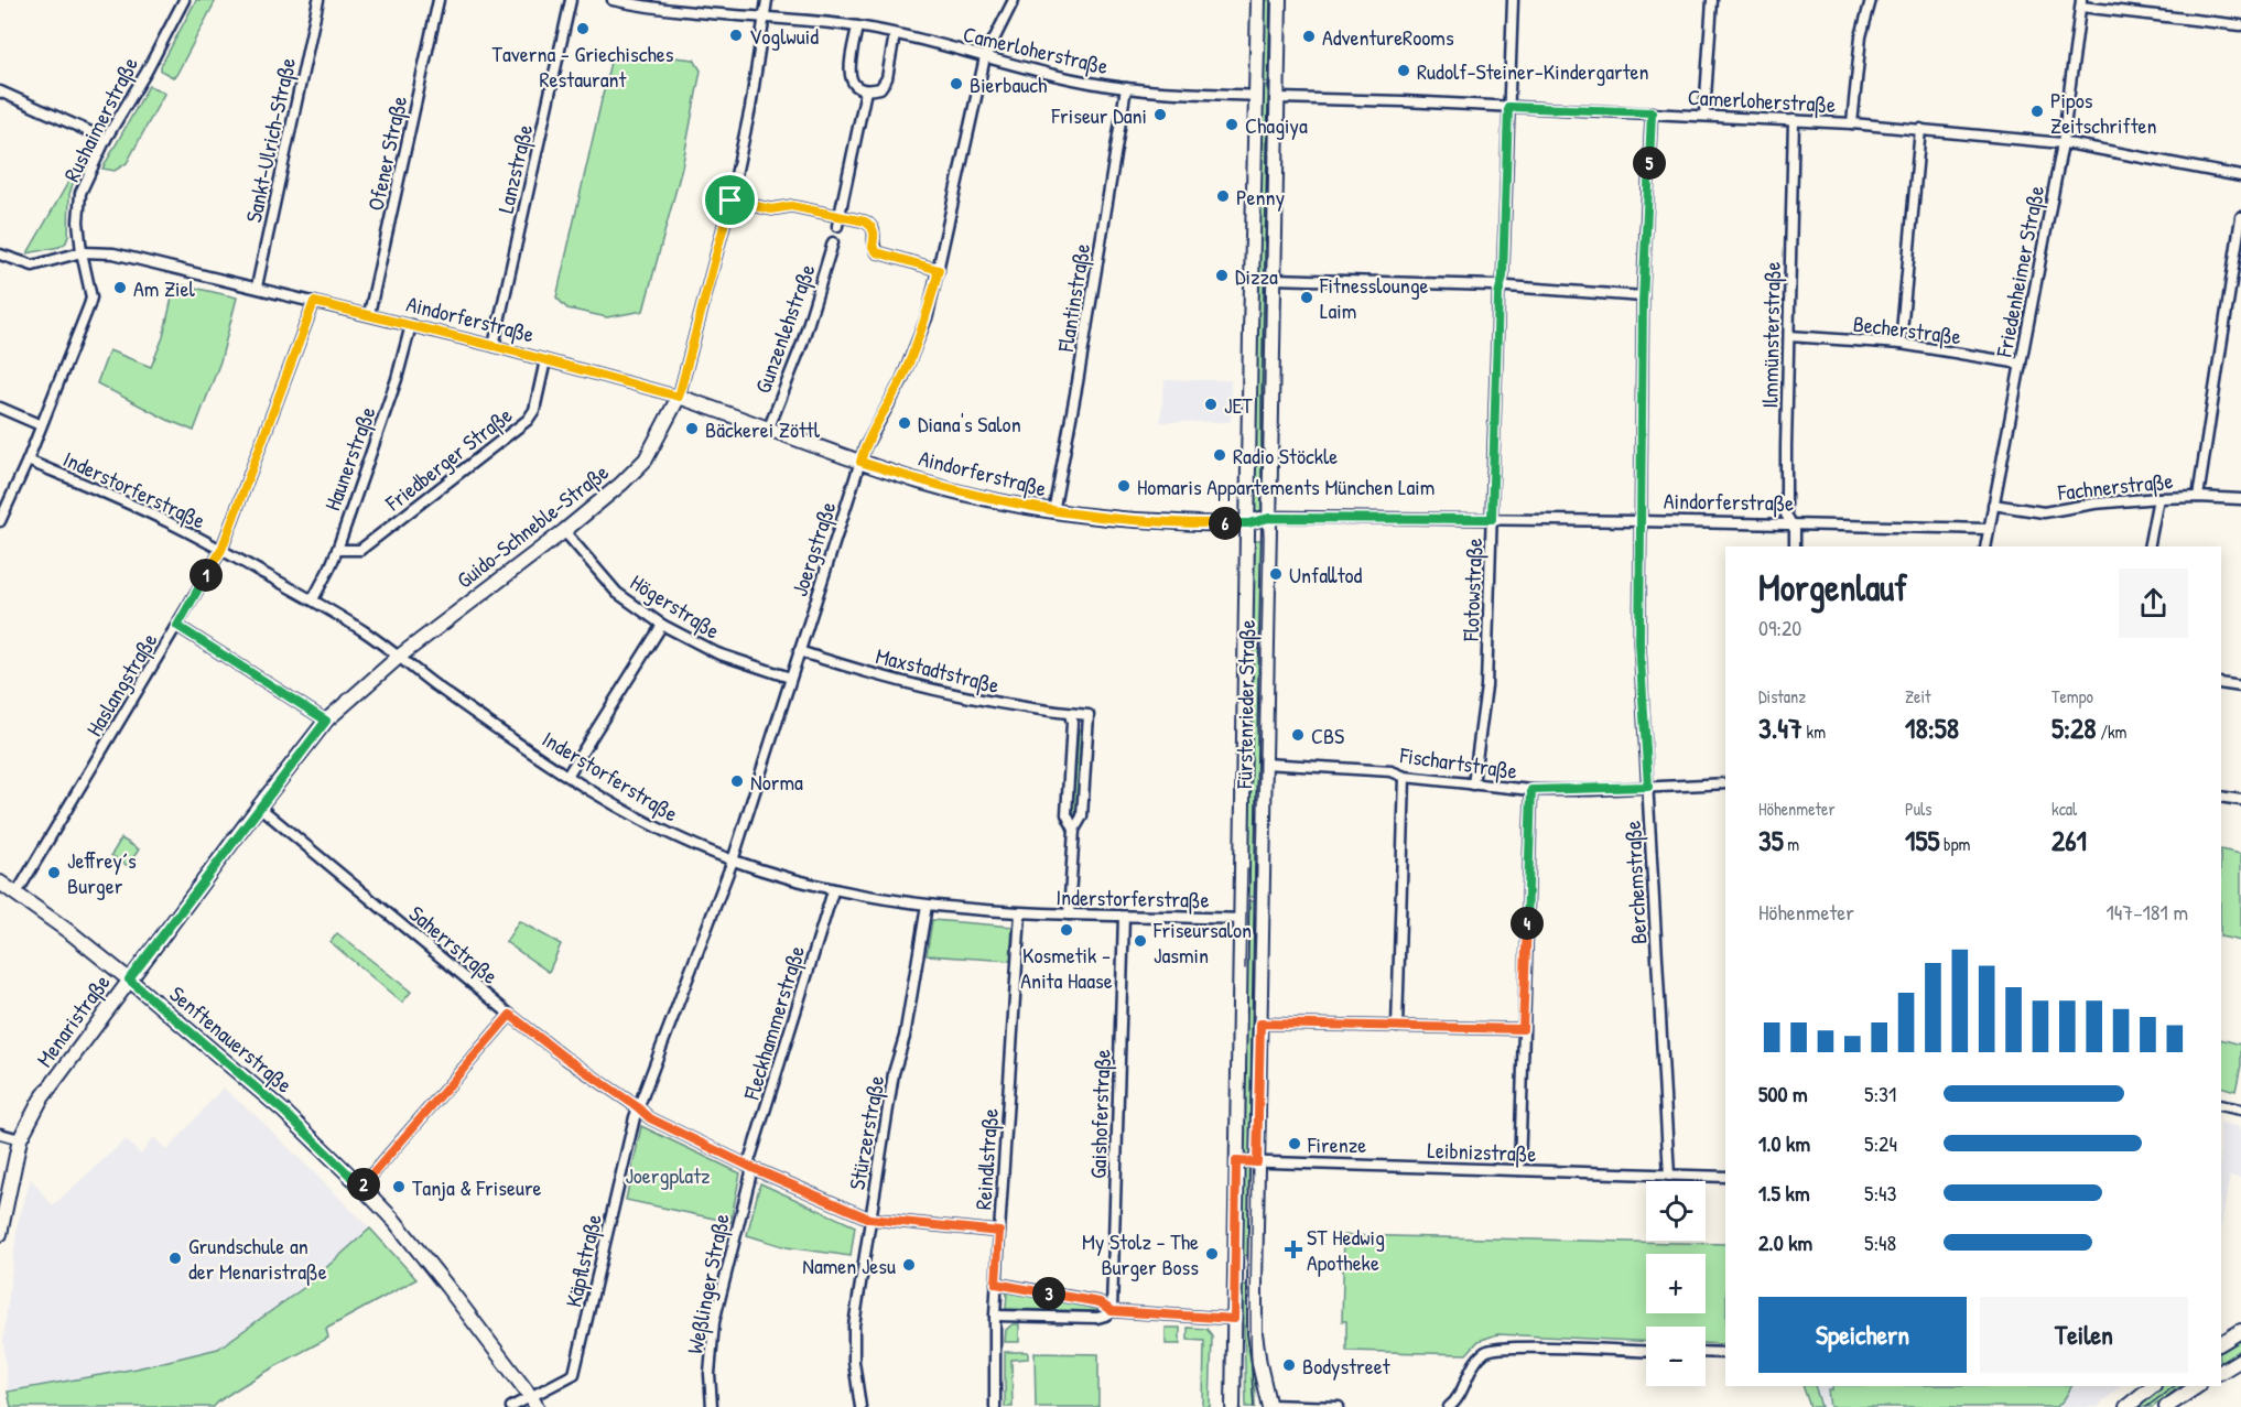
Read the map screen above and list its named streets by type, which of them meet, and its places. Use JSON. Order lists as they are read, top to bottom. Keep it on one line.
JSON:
{"streets":{"main road":["Aindorferstraße","Guido-Schneble-Straße","Fürstenrieder Straße","Menaristraße","Senftenauerstraße"],"street":["Camerloherstraße","Rushaimerstraße","Sankt-Ulrich-Straße","Ofener Straße","Lanzstraße","Friedenheimer Straße","Flantinstraße","Gunzenlehstraße","Becherstraße","Ilmmünsterstraße","Haunerstraße","Friedberger Straße","Fachnerstraße","Inderstorferstraße","Joergstraße","Flotowstraße","Högerstraße","Maxstadtstraße","Haslangstraße","Fischartstraße","Berchemstraße","Saherrstraße","Fleckhammerstraße","Gaishoferstraße","Stürzerstraße","Leibnizstraße","Reindlstraße","Käpflstraße","Weßlinger Straße"]},"crossings":[["Camerloherstraße","Friedenheimer Straße"],["Camerloherstraße","Flantinstraße"],["Camerloherstraße","Ilmmünsterstraße"],["Camerloherstraße","Guido-Schneble-Straße"],["Camerloherstraße","Joergstraße"],["Camerloherstraße","Flotowstraße"],["Camerloherstraße","Fürstenrieder Straße"],["Camerloherstraße","Berchemstraße"],["Rushaimerstraße","Aindorferstraße"],["Rushaimerstraße","Inderstorferstraße"],["Sankt-Ulrich-Straße","Aindorferstraße"],["Ofener Straße","Aindorferstraße"],["Lanzstraße","Aindorferstraße"],["Friedenheimer Straße","Aindorferstraße"],["Friedenheimer Straße","Becherstraße"],["Friedenheimer Straße","Fachnerstraße"],["Flantinstraße","Aindorferstraße"],["Aindorferstraße","Gunzenlehstraße"],["Aindorferstraße","Ilmmünsterstraße"],["Aindorferstraße","Haunerstraße"],["Aindorferstraße","Friedberger Straße"],["Aindorferstraße","Guido-Schneble-Straße"],["Aindorferstraße","Joergstraße"],["Aindorferstraße","Flotowstraße"],["Aindorferstraße","Haslangstraße"],["Aindorferstraße","Fürstenrieder Straße"],["Aindorferstraße","Berchemstraße"],["Becherstraße","Ilmmünsterstraße"],["Haunerstraße","Friedberger Straße"],["Haunerstraße","Inderstorferstraße"],["Inderstorferstraße","Guido-Schneble-Straße"],["Inderstorferstraße","Joergstraße"],["Inderstorferstraße","Haslangstraße"],["Inderstorferstraße","Fürstenrieder Straße"],["Inderstorferstraße","Fleckhammerstraße"],["Inderstorferstraße","Gaishoferstraße"],["Inderstorferstraße","Stürzerstraße"],["Inderstorferstraße","Reindlstraße"],["Guido-Schneble-Straße","Högerstraße"],["Guido-Schneble-Straße","Saherrstraße"],["Guido-Schneble-Straße","Menaristraße"],["Guido-Schneble-Straße","Senftenauerstraße"],["Joergstraße","Högerstraße"],["Joergstraße","Maxstadtstraße"],["Joergstraße","Saherrstraße"],["Joergstraße","Käpflstraße"],["Flotowstraße","Fischartstraße"],["Haslangstraße","Senftenauerstraße"],["Fürstenrieder Straße","Fischartstraße"],["Fürstenrieder Straße","Leibnizstraße"],["Fischartstraße","Berchemstraße"],["Berchemstraße","Leibnizstraße"],["Saherrstraße","Fleckhammerstraße"],["Saherrstraße","Stürzerstraße"],["Saherrstraße","Reindlstraße"],["Saherrstraße","Käpflstraße"],["Saherrstraße","Weßlinger Straße"],["Menaristraße","Senftenauerstraße"],["Fleckhammerstraße","Weßlinger Straße"],["Senftenauerstraße","Käpflstraße"]],"parks":["Joergplatz"],"places":{"other":["Taverna - Griechisches Restaurant","Voglwuid","AdventureRooms","Rudolf-Steiner-Kindergarten","Bierbauch","Pipos Zeitschriften","Friseur Dani","Chagiya","Penny","Dizza","Am Ziel","Fitnesslounge Laim","JET","Diana's Salon","Bäckerei Zöttl","Radio Stöckle","Homaris Appartements München Laim","Unfalltod","CBS","Norma","Jeffrey´s Burger","Kosmetik - Anita Haase","Friseursalon Jasmin","Firenze","Tanja & Friseure","My Stolz - The Burger Boss","Grundschule an der Menaristraße","Namen Jesu","Bodystreet"],"health":["ST Hedwig Apotheke"]},"page":{"pins":["5","6","1","4","2","3"],"heading":["Morgenlauf","09:20"],"stats":[["Distanz","3.47 km"],["Zeit","18:58"],["Tempo","5:28 /km"],["Höhenmeter","35 m"],["Puls","155 bpm"],["kcal","261"]],"chart":["Höhenmeter","147–181 m"],"list":[{"name":"500 m","note":"5:31"},{"name":"1.0 km","note":"5:24"},{"name":"1.5 km","note":"5:43"},{"name":"2.0 km","note":"5:48"}],"map_buttons":["+","−"],"buttons":["Speichern","Teilen"]}}
